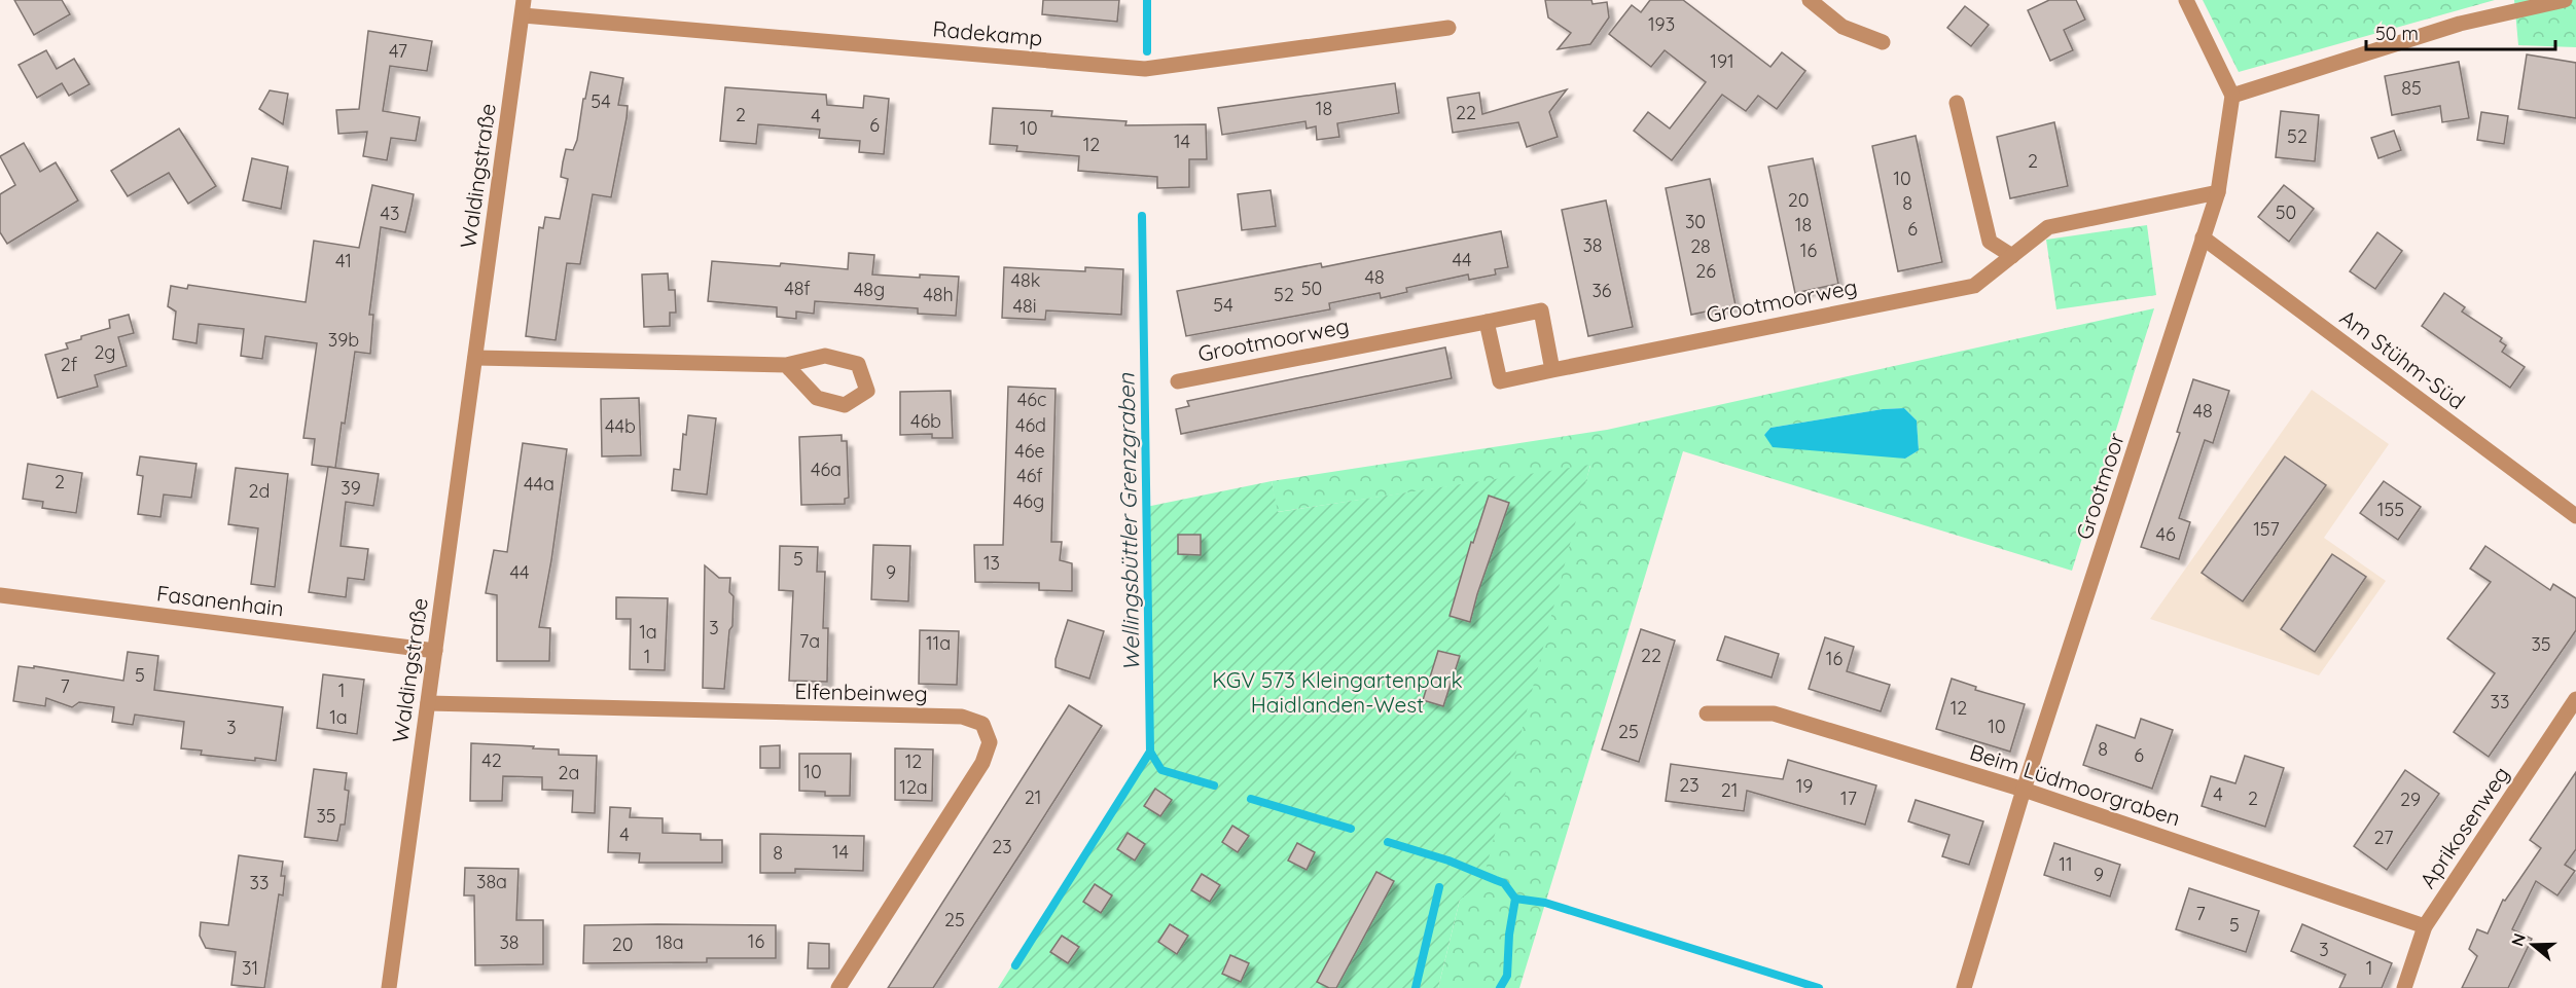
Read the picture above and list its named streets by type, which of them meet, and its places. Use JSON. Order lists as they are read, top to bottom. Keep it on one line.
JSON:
{"streets":{"street":["Radekamp","Waldingstraße","Grootmoorweg","Am Stühm-Süd","Grootmoor","Fasanenhain","Elfenbeinweg","Beim Lüdmoorgraben","Aprikosenweg"]},"crossings":[["Radekamp","Waldingstraße"],["Waldingstraße","Fasanenhain"],["Waldingstraße","Elfenbeinweg"],["Grootmoorweg","Grootmoor"],["Am Stühm-Süd","Grootmoor"],["Grootmoor","Beim Lüdmoorgraben"],["Beim Lüdmoorgraben","Aprikosenweg"]],"water":["Wellingsbüttler Grenzgraben"],"parks":["KGV 573 Kleingartenpark Haidlanden-West"],"house_numbers":["193","47","191","85","54","18","22","2","4","6","10","52","14","12","2","10","20","8","50","43","30","18","6","38","28","16","44","41","26","48","48k","48f","50","48g","36","48h","52","54","48i","39b","2g","2f","46c","48","46b","46d","44b","46e","46a","46f","2","44a","39","2d","46g","155","157","46","5","13","44","9","3","1a","7a","11a","35","22","1","16","5","7","1","33","12","1a","10","3","25","8","6","42","12","10","2a","23","19","12a","21","4","21","17","2","29","35","4","27","23","14","8","11","9","38a","33","7","25","5","16","38","18a","20","3","31","1"],"scale_bar":"50 m","north":"left"}
